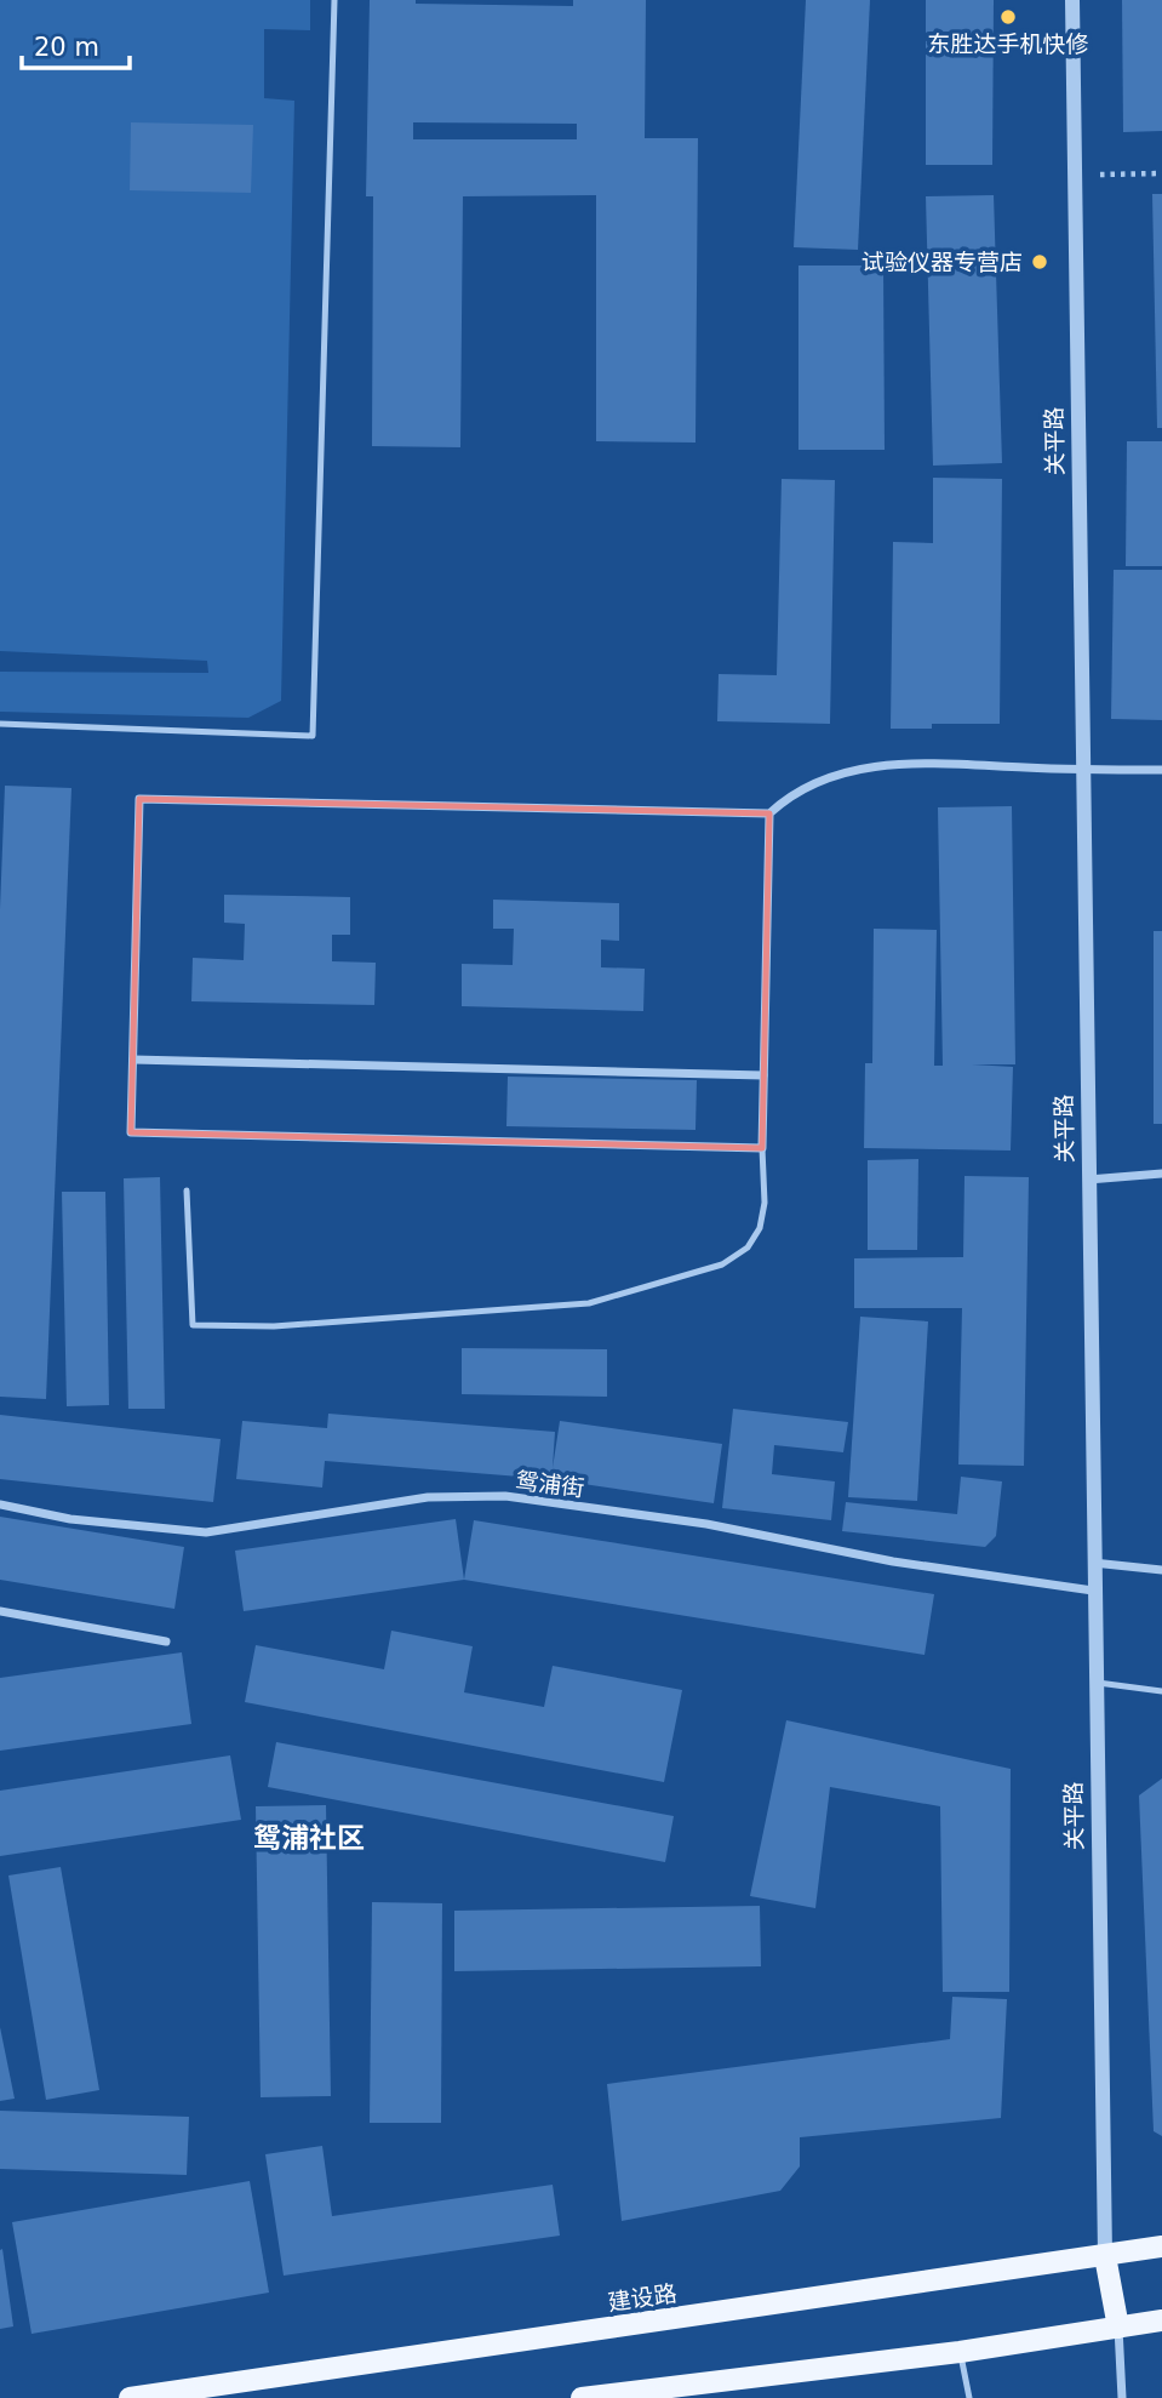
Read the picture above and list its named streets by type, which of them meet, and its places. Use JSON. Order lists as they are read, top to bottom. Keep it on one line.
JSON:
{"streets":{"main road":["建设路"],"street":["关平路","鸳浦街"]},"crossings":[["关平路","鸳浦街"],["关平路","建设路"]],"districts":["鸳浦社区"],"places":["东胜达手机快修","试验仪器专营店"],"scale_bar":"20 m"}
